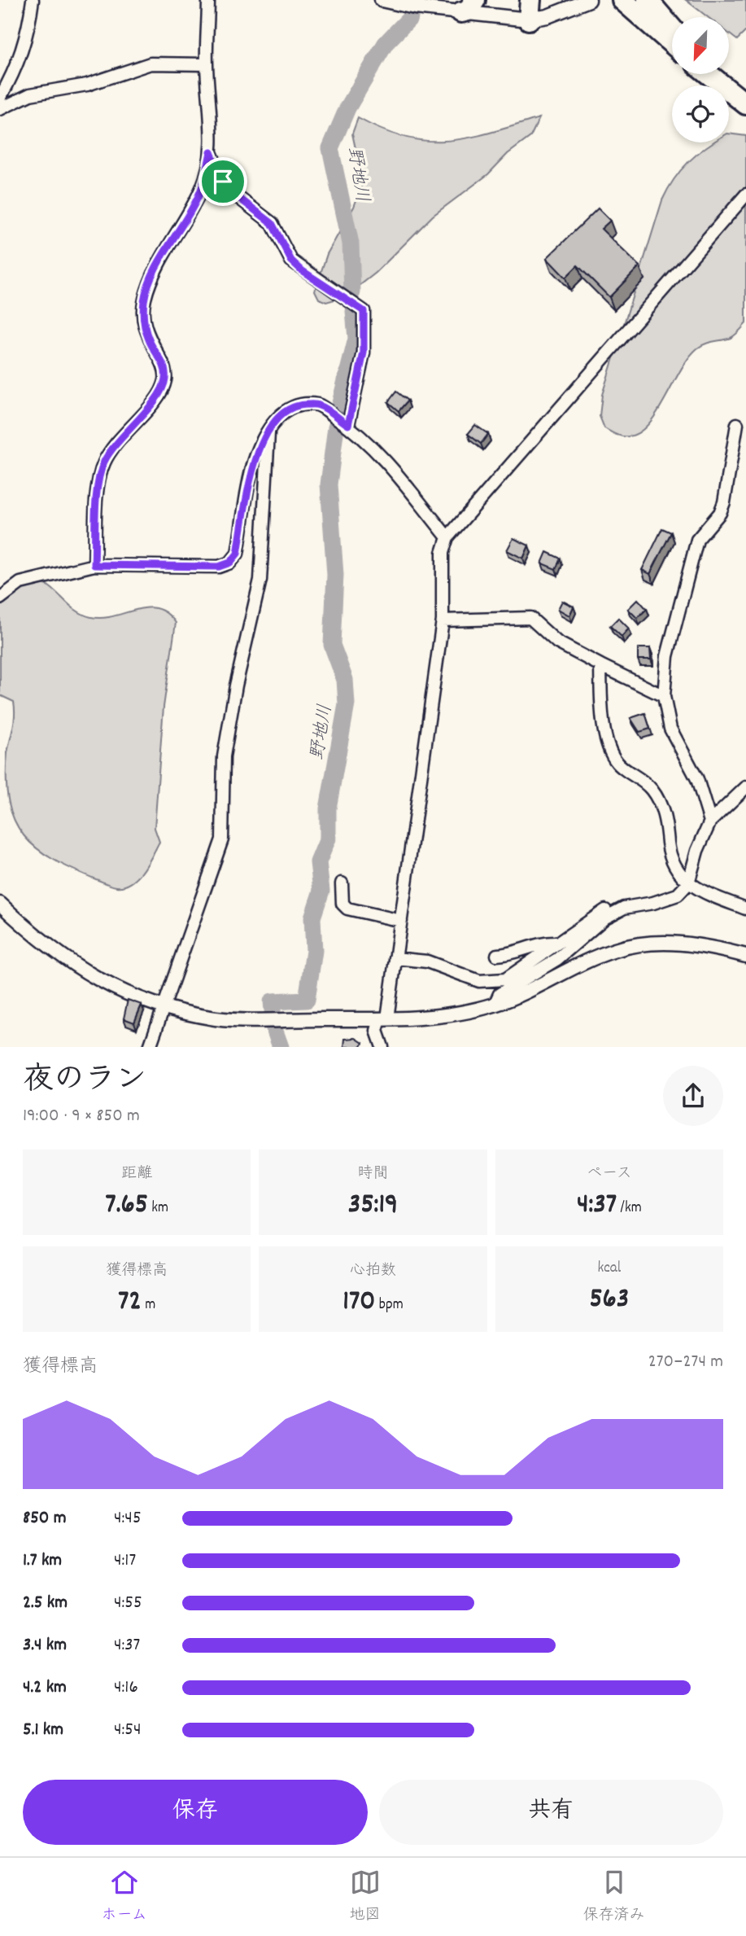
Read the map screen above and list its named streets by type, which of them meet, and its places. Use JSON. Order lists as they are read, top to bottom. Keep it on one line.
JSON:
{"water":["野地川"],"north":"bottom left","page":{"heading":["夜のラン","19:00 · 9 × 850 m"],"stats":[["距離","7.65 km"],["時間","35:19"],["ペース","4:37 /km"],["獲得標高","72 m"],["心拍数","170 bpm"],["kcal","563"]],"chart":["獲得標高","270–274 m"],"list":[{"name":"850 m","note":"4:45"},{"name":"1.7 km","note":"4:17"},{"name":"2.5 km","note":"4:55"},{"name":"3.4 km","note":"4:37"},{"name":"4.2 km","note":"4:16"},{"name":"5.1 km","note":"4:54"}],"buttons":["保存","共有"],"tabs":["ホーム","地図","保存済み"]}}
